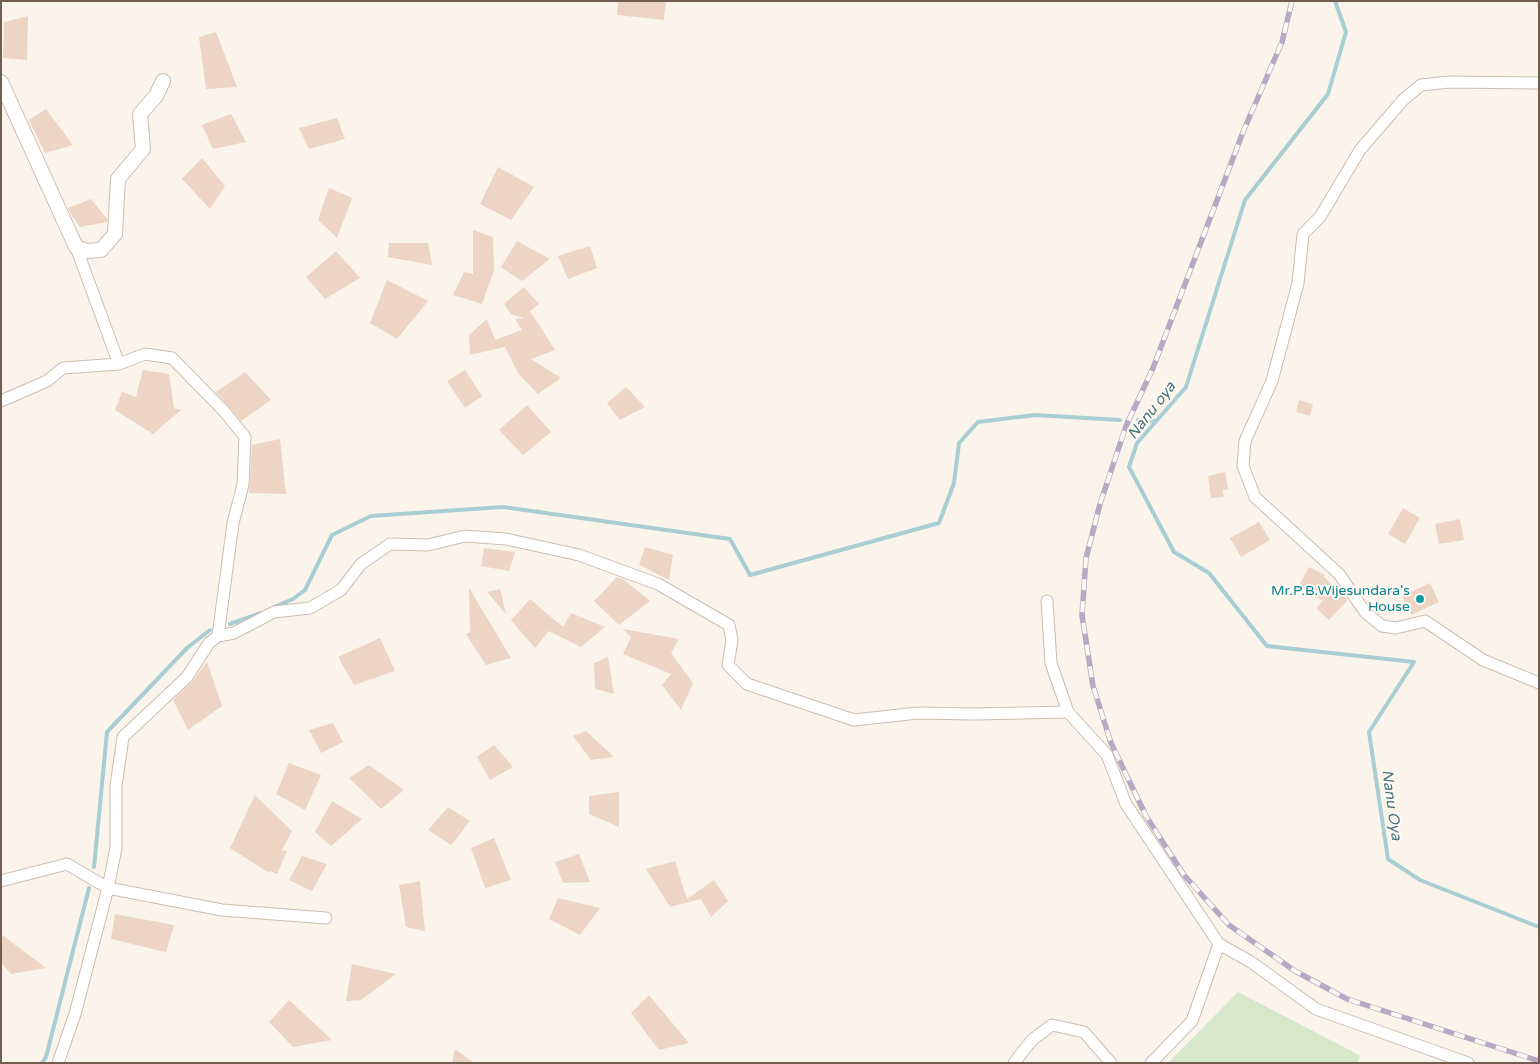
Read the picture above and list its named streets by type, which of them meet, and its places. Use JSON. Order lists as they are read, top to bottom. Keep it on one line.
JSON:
{"water":["Nanu oya","Nanu Oya"],"places":["Mr.P.B.Wijesundara's House"]}
